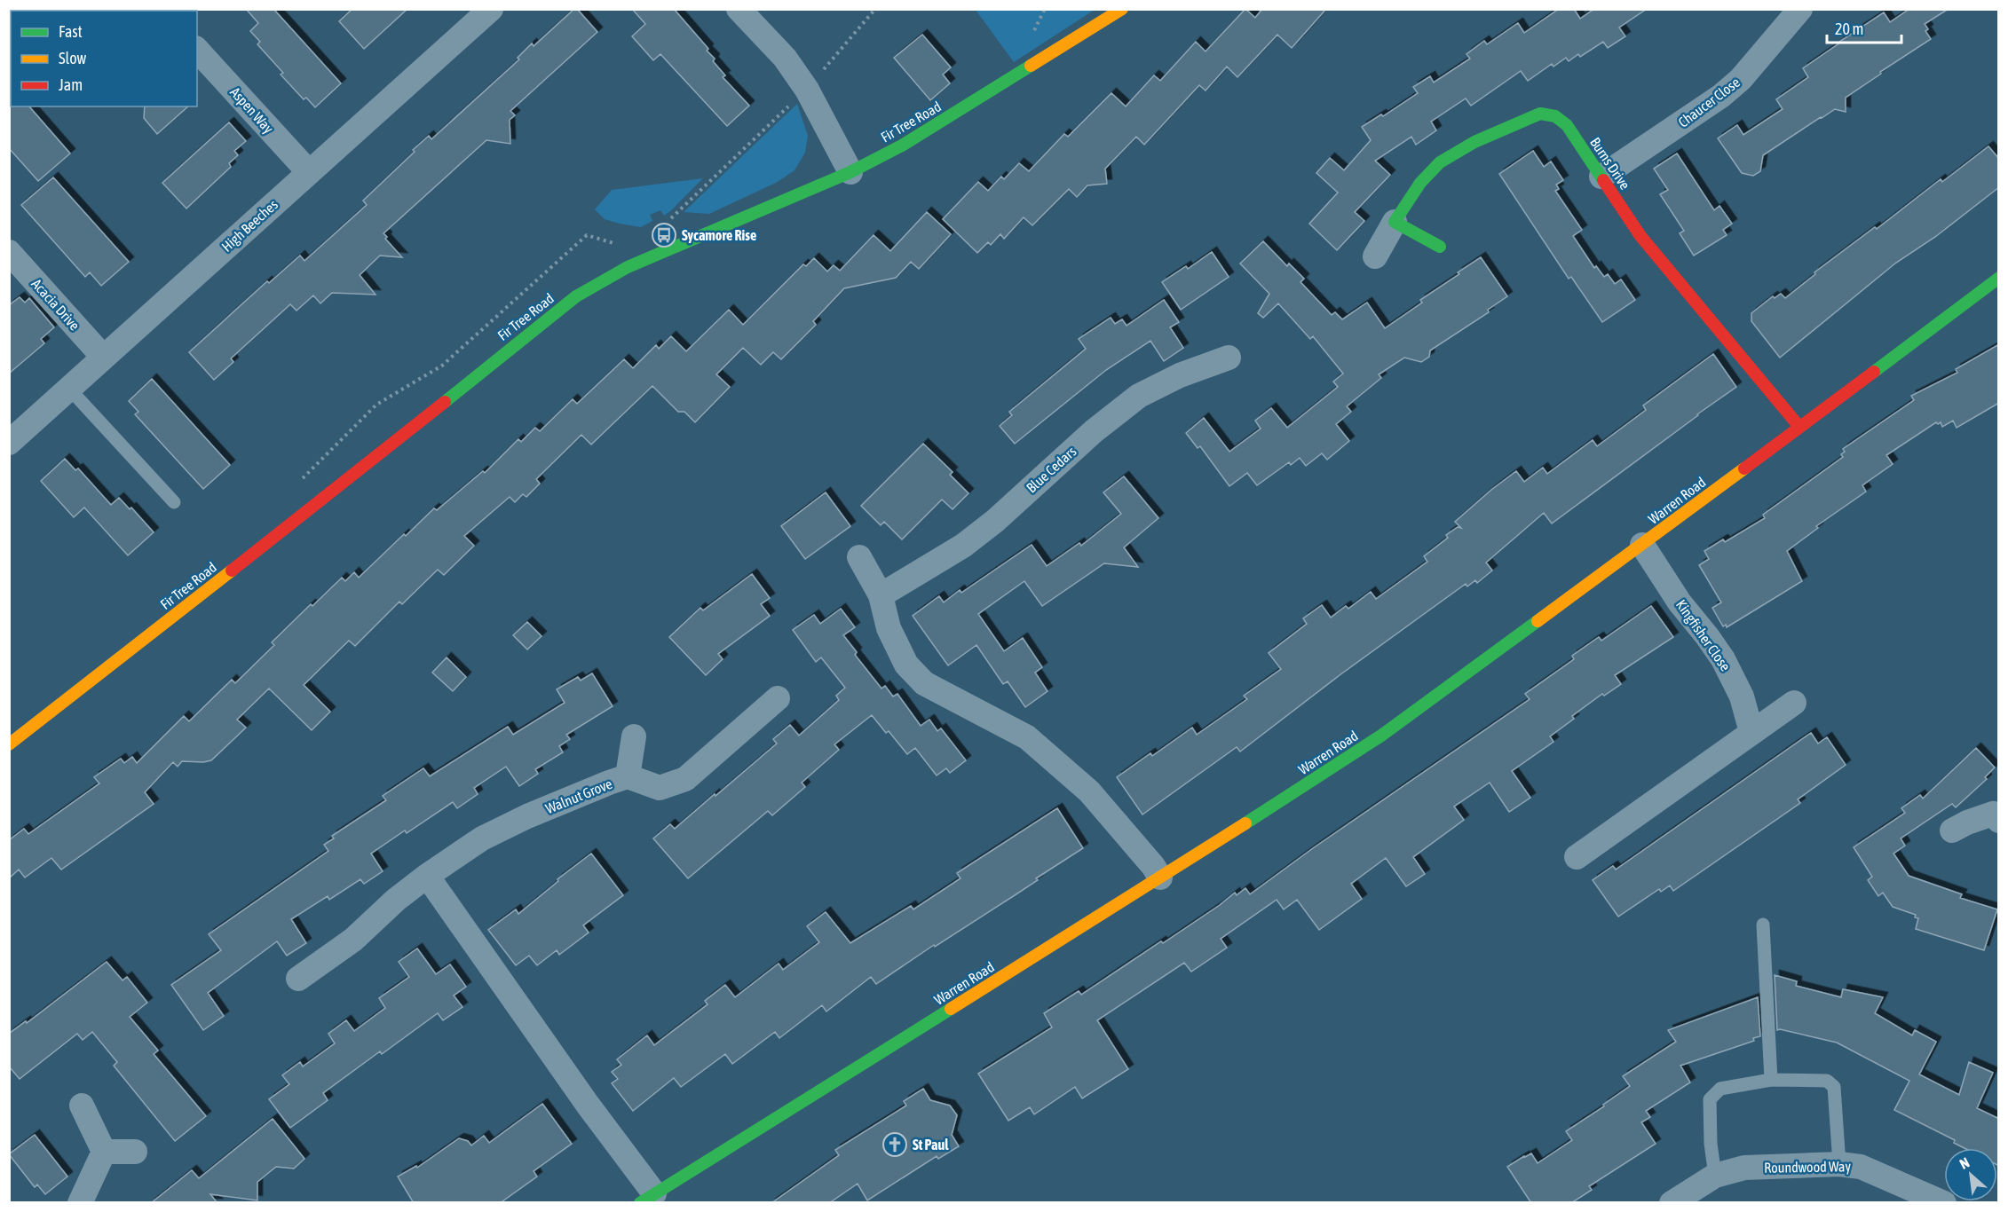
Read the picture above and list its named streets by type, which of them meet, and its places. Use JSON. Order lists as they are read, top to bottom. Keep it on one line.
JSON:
{"streets":{"street":["Chaucer Close","Aspen Way","Fir Tree Road","Burns Drive","High Beeches","Acacia Drive","Blue Cedars","Warren Road","Kingfisher Close","Walnut Grove","Roundwood Way"]},"crossings":[["Chaucer Close","Burns Drive"],["Aspen Way","High Beeches"],["Burns Drive","Warren Road"],["High Beeches","Acacia Drive"],["Warren Road","Kingfisher Close"]],"places":{"bus stop":["Sycamore Rise"],"church":["St Paul"]},"legend":["Fast","Slow","Jam"],"scale_bar":"20 m","north":"top left"}
